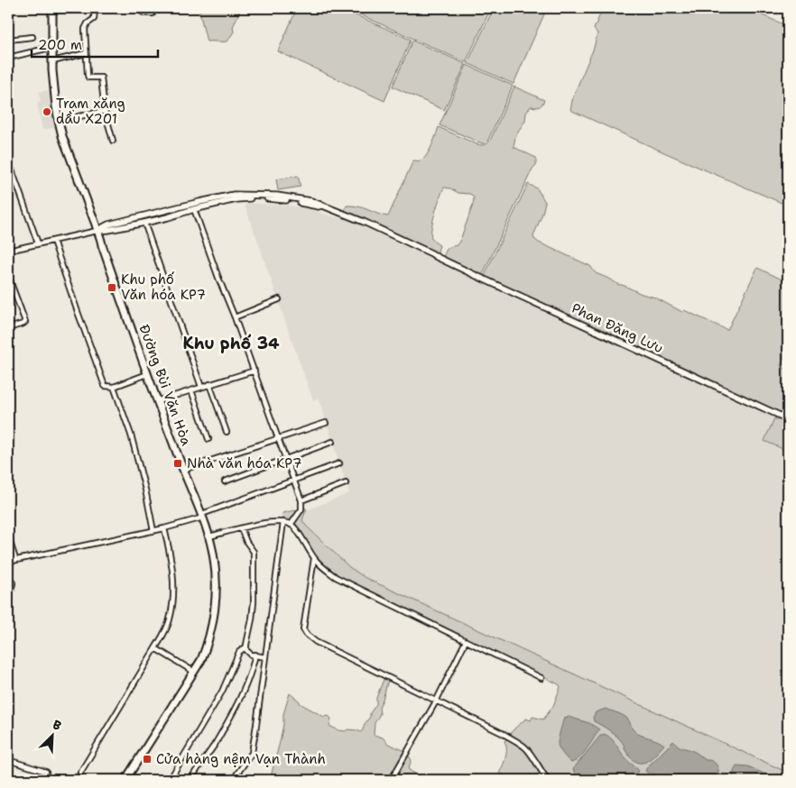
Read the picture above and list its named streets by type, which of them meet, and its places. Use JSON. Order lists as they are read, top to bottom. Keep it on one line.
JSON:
{"streets":{"main road":["Đường Bùi Văn Hòa"],"street":["Phan Đăng Lưu"]},"districts":["Khu phố 34"],"places":{"other":["Trạm xăng dầu X201"],"transit":["Khu phố Văn hóa KP7","Nhà văn hóa KP7","Cửa hàng nệm Vạn Thành"]},"scale_bar":"200 m","north":"top right"}
